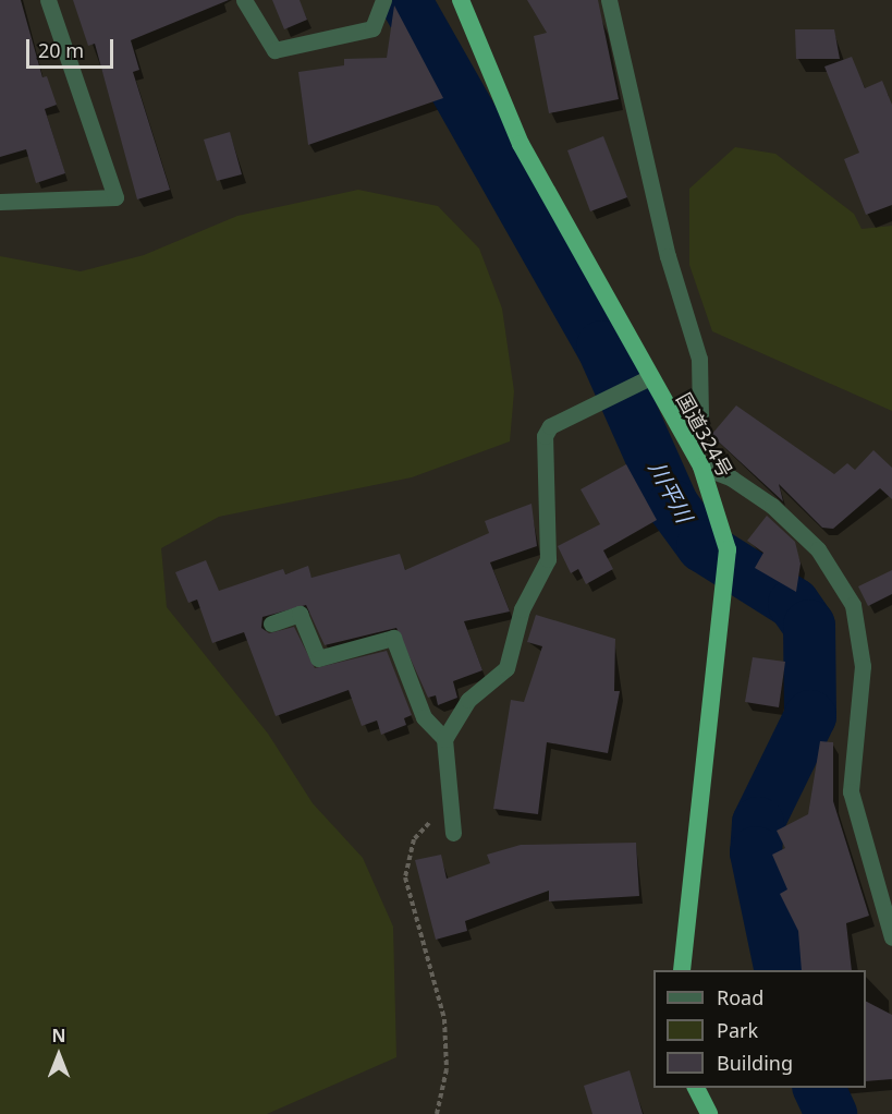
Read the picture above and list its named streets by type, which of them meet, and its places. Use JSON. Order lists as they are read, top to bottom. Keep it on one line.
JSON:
{"streets":{"highway":["国道324号"]},"water":["川平川"],"legend":["Road","Park","Building"],"scale_bar":"20 m","north":"top"}
